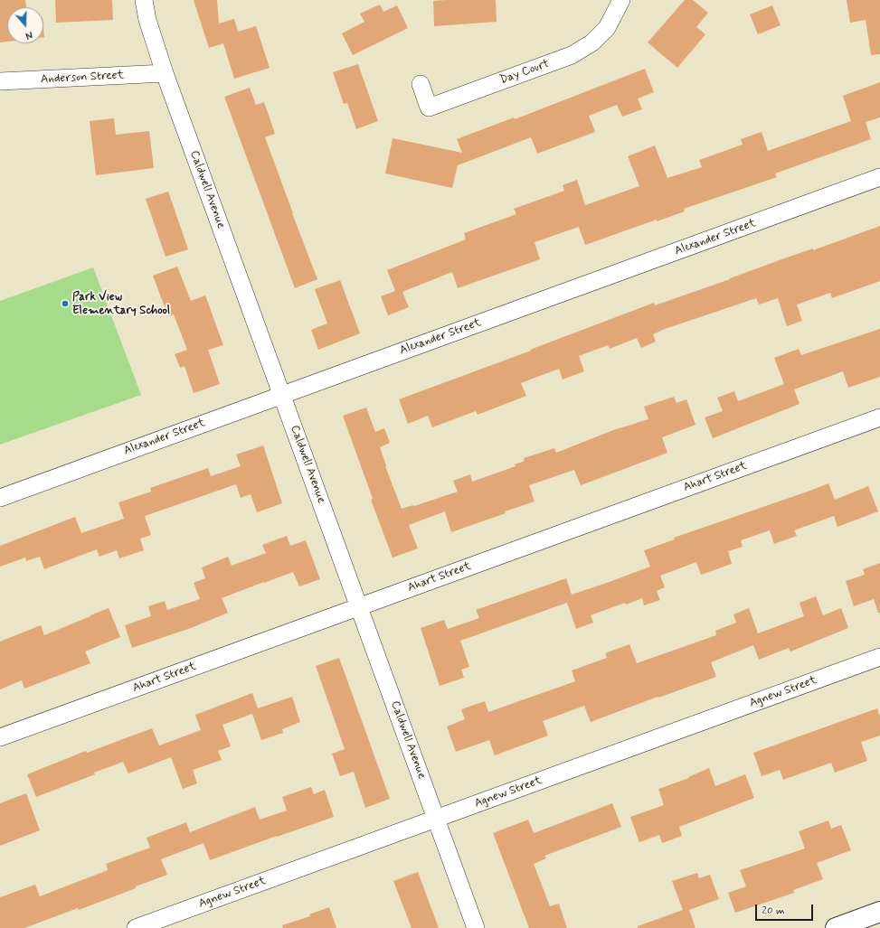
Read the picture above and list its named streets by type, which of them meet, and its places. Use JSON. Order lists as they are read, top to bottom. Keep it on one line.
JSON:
{"streets":{"street":["Day Court","Anderson Street","Caldwell Avenue","Alexander Street","Ahart Street","Agnew Street"]},"crossings":[["Anderson Street","Caldwell Avenue"],["Caldwell Avenue","Alexander Street"],["Caldwell Avenue","Ahart Street"],["Caldwell Avenue","Agnew Street"]],"places":["Park View Elementary School"],"scale_bar":"20 m","north":"bottom"}
